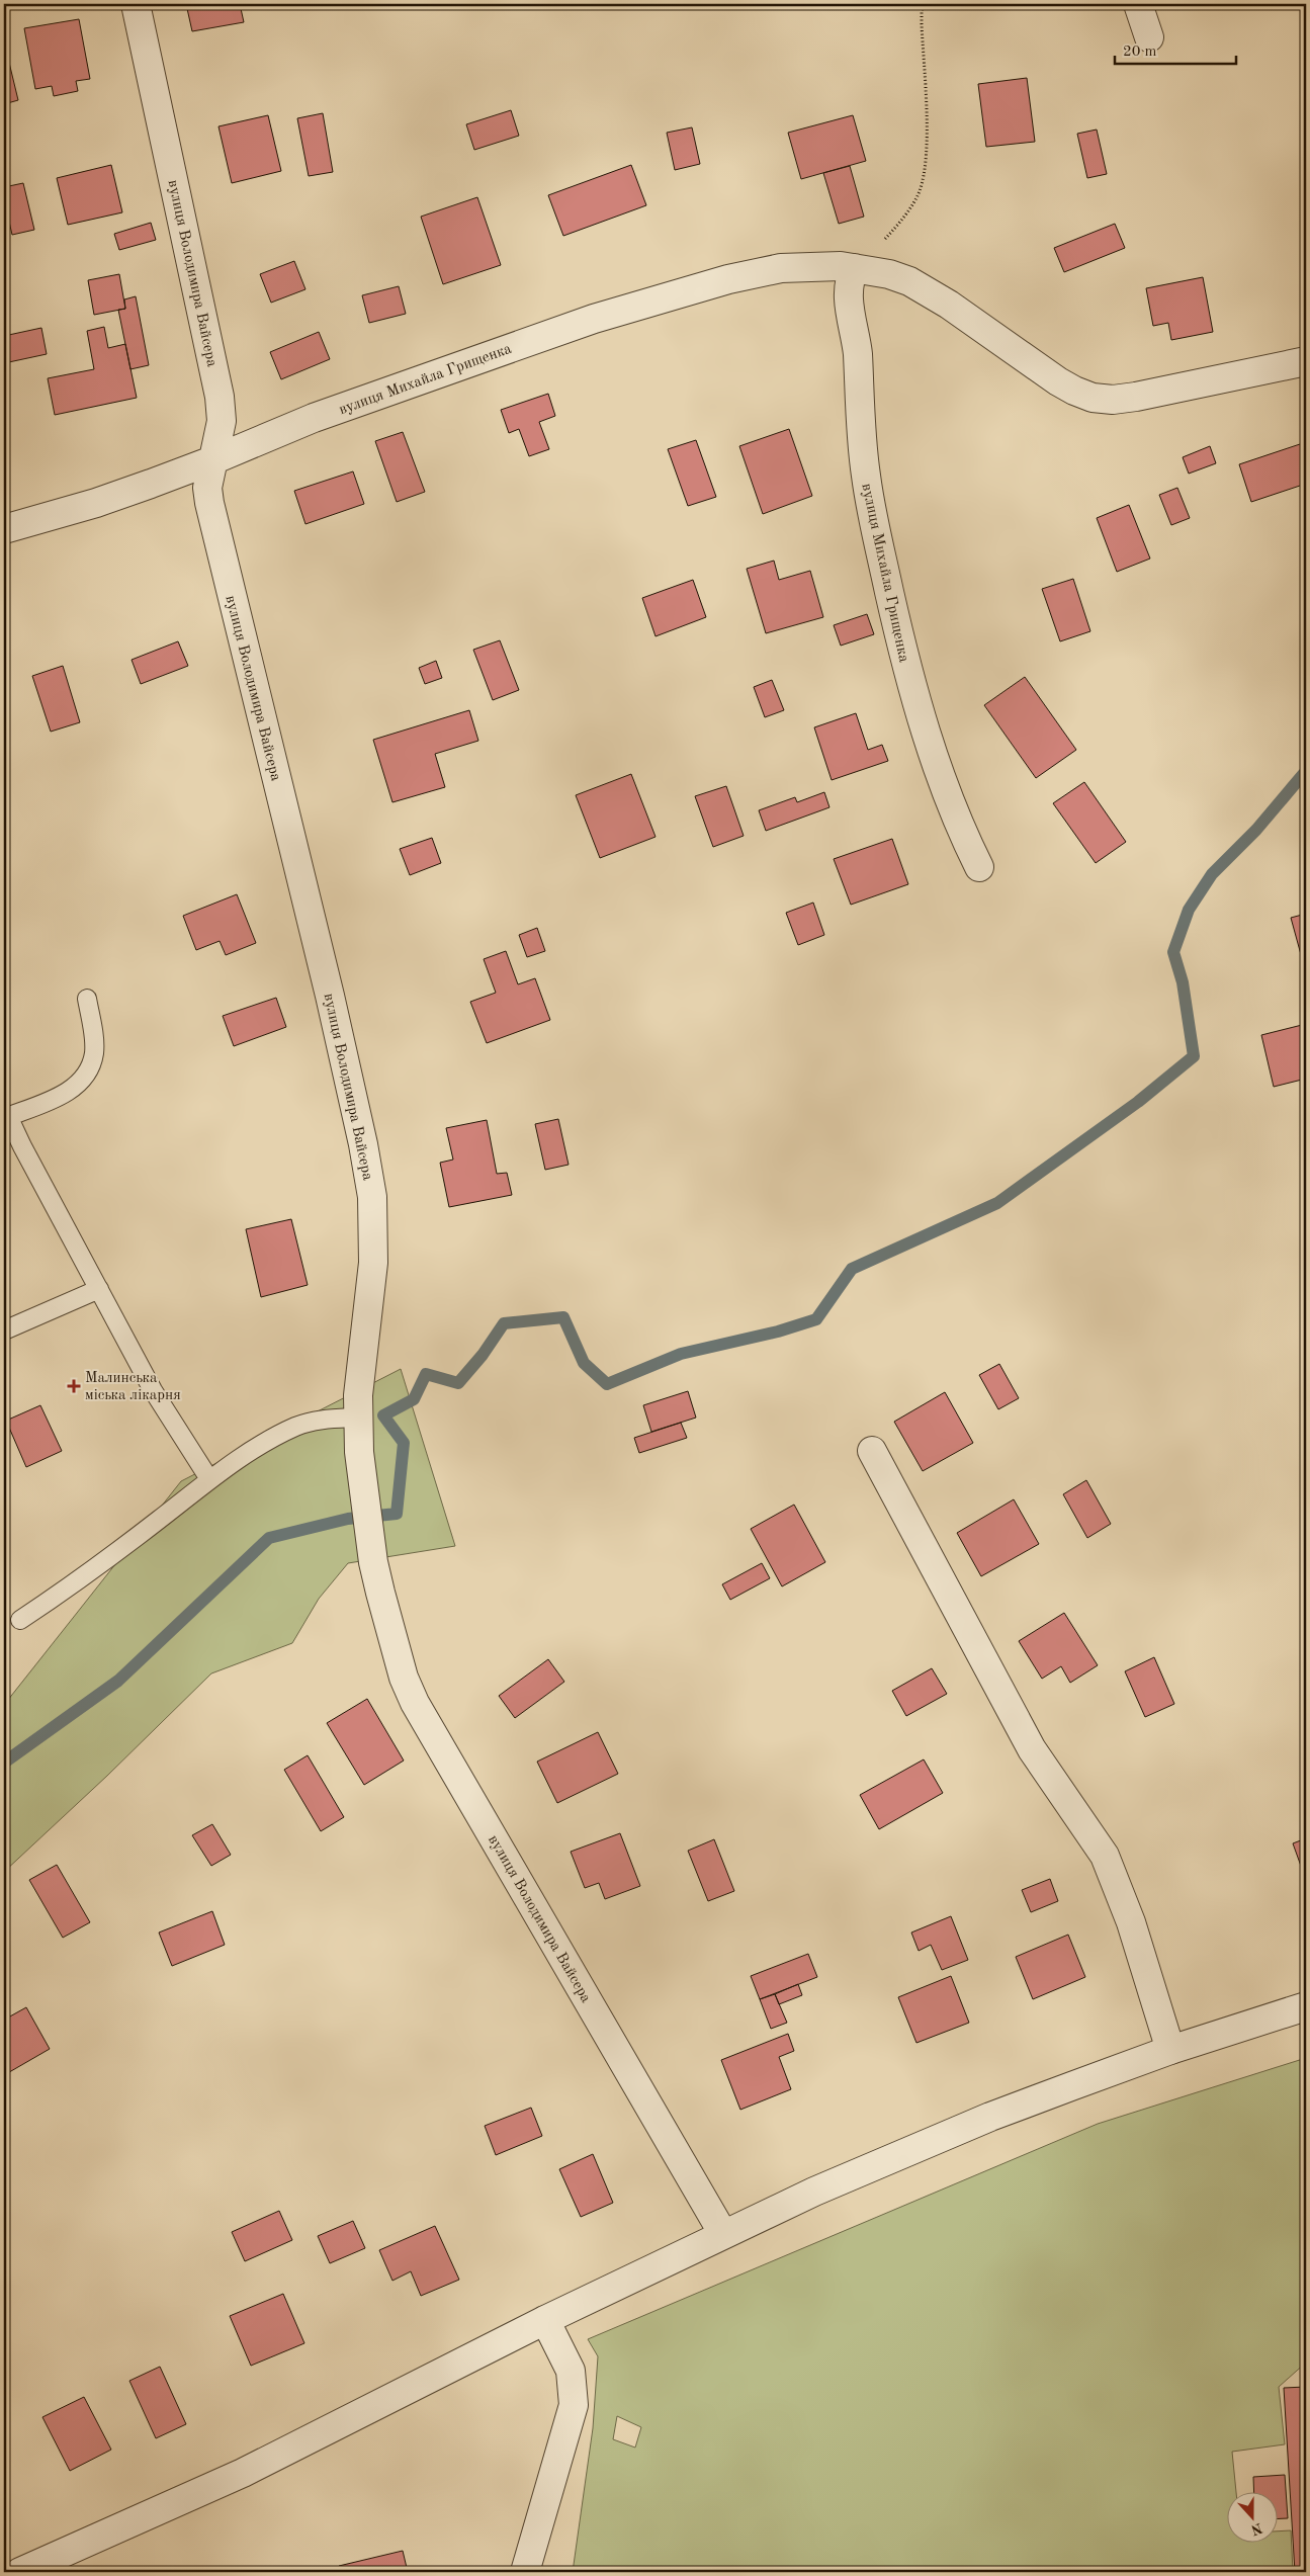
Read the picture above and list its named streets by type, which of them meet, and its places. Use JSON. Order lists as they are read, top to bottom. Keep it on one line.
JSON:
{"streets":{"street":["вулиця Володимира Вайсера","вулиця Михайла Грищенка"]},"crossings":[["вулиця Володимира Вайсера","вулиця Михайла Грищенка"]],"places":{"health":["Малинська міська лікарня"]},"scale_bar":"20 m","north":"bottom"}
